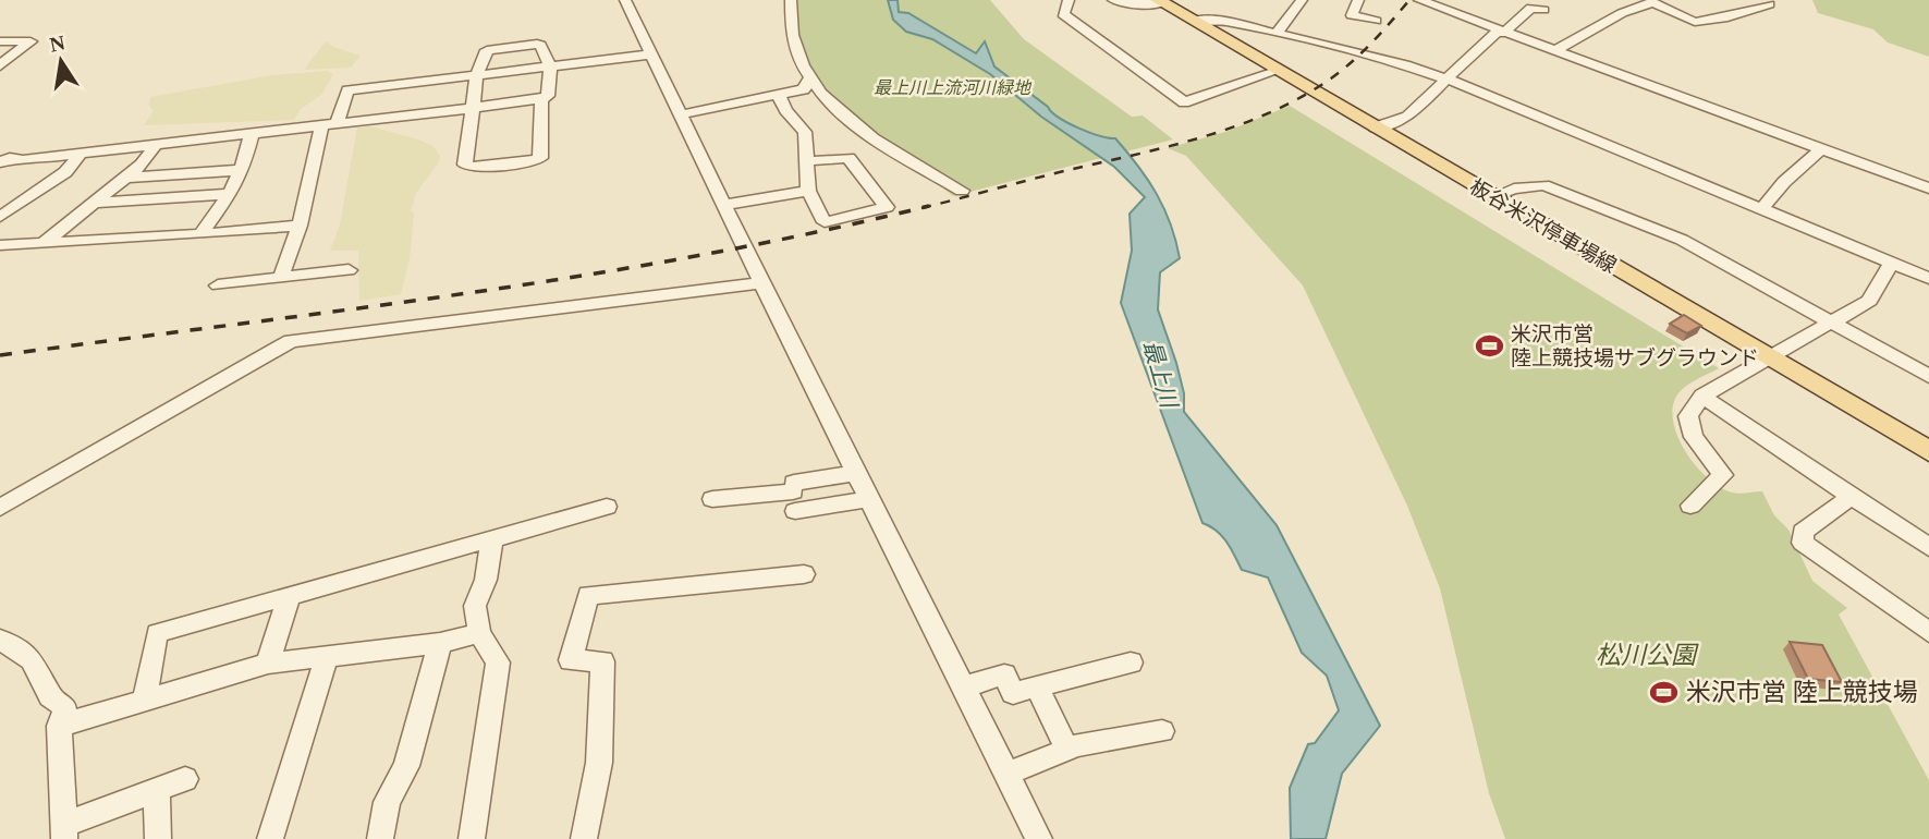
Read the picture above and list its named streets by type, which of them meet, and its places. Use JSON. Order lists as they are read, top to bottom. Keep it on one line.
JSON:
{"streets":{"main road":["板谷米沢停車場線"]},"water":["最上川"],"parks":["最上川上流河川緑地","松川公園"],"places":{"sports":["米沢市営 陸上競技場サブグラウンド","米沢市営 陸上競技場"]},"north":"top"}
